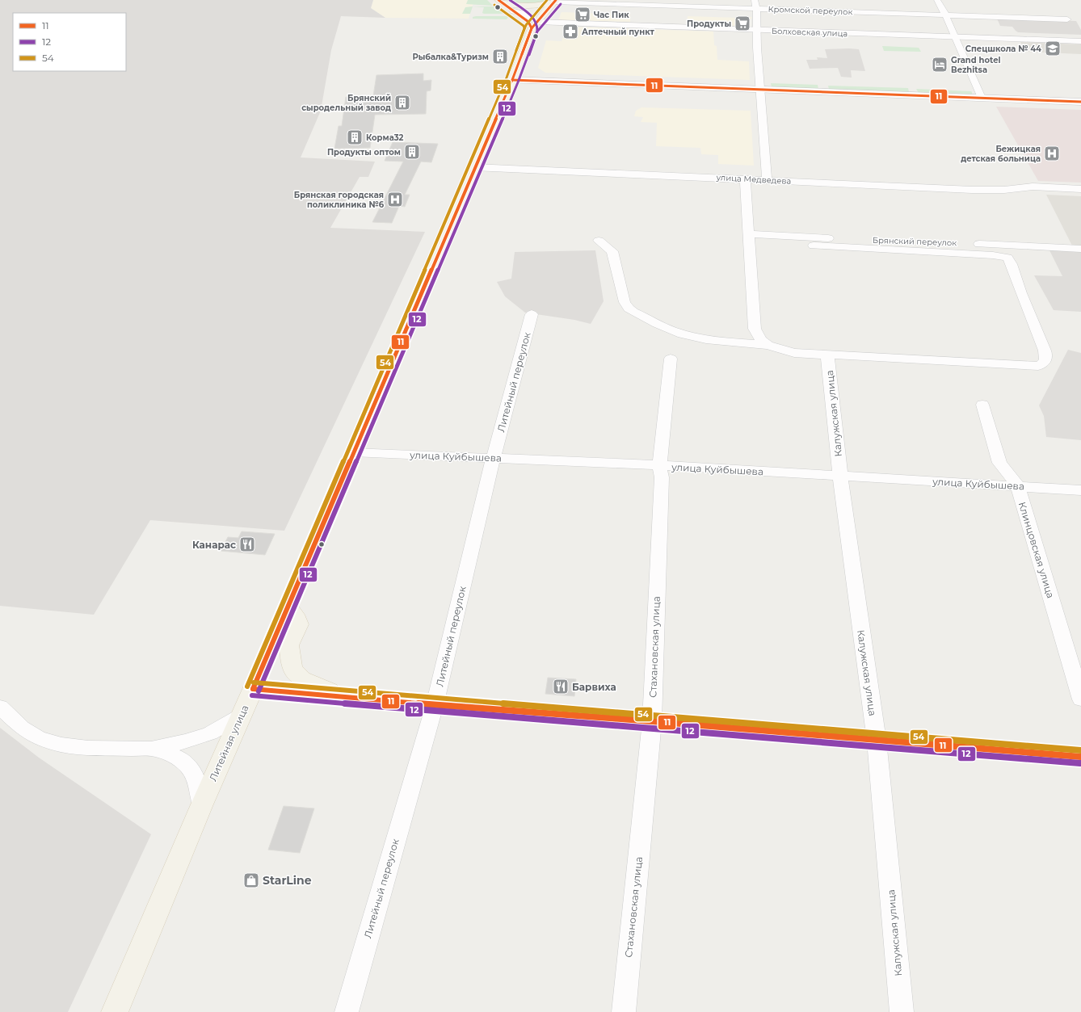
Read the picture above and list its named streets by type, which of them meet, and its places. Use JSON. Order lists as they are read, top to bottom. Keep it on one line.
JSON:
{"streets":{"main road":["Литейная улица"],"street":["Кромской переулок","Болховская улица","улица Медведева","Брянский переулок","Литейный переулок","Калужская улица","улица Куйбышева","Клинцовская улица","Стахановская улица"]},"crossings":[["Кромской переулок","Литейная улица"],["Болховская улица","Литейная улица"],["улица Медведева","Литейная улица"],["Литейный переулок","улица Куйбышева"],["Калужская улица","улица Куйбышева"],["улица Куйбышева","Клинцовская улица"],["улица Куйбышева","Стахановская улица"],["улица Куйбышева","Литейная улица"]],"places":{"supermarket":["Час Пик","Продукты"],"pharmacy":["Аптечный пункт"],"school or university":["Спецшкола № 44"],"building":["Рыбалка&Туризм","Брянский сыродельный завод","Корма32","Продукты оптом"],"hotel":["Grand hotel Bezhitsa"],"hospital":["Бежицкая детская больница","Брянская городская поликлиника №6"],"restaurant":["Канарас","Барвиха"],"shop":["StarLine"]},"lines":["transit line 11","transit line 12","transit line 54"],"legend":["11","12","54"]}
